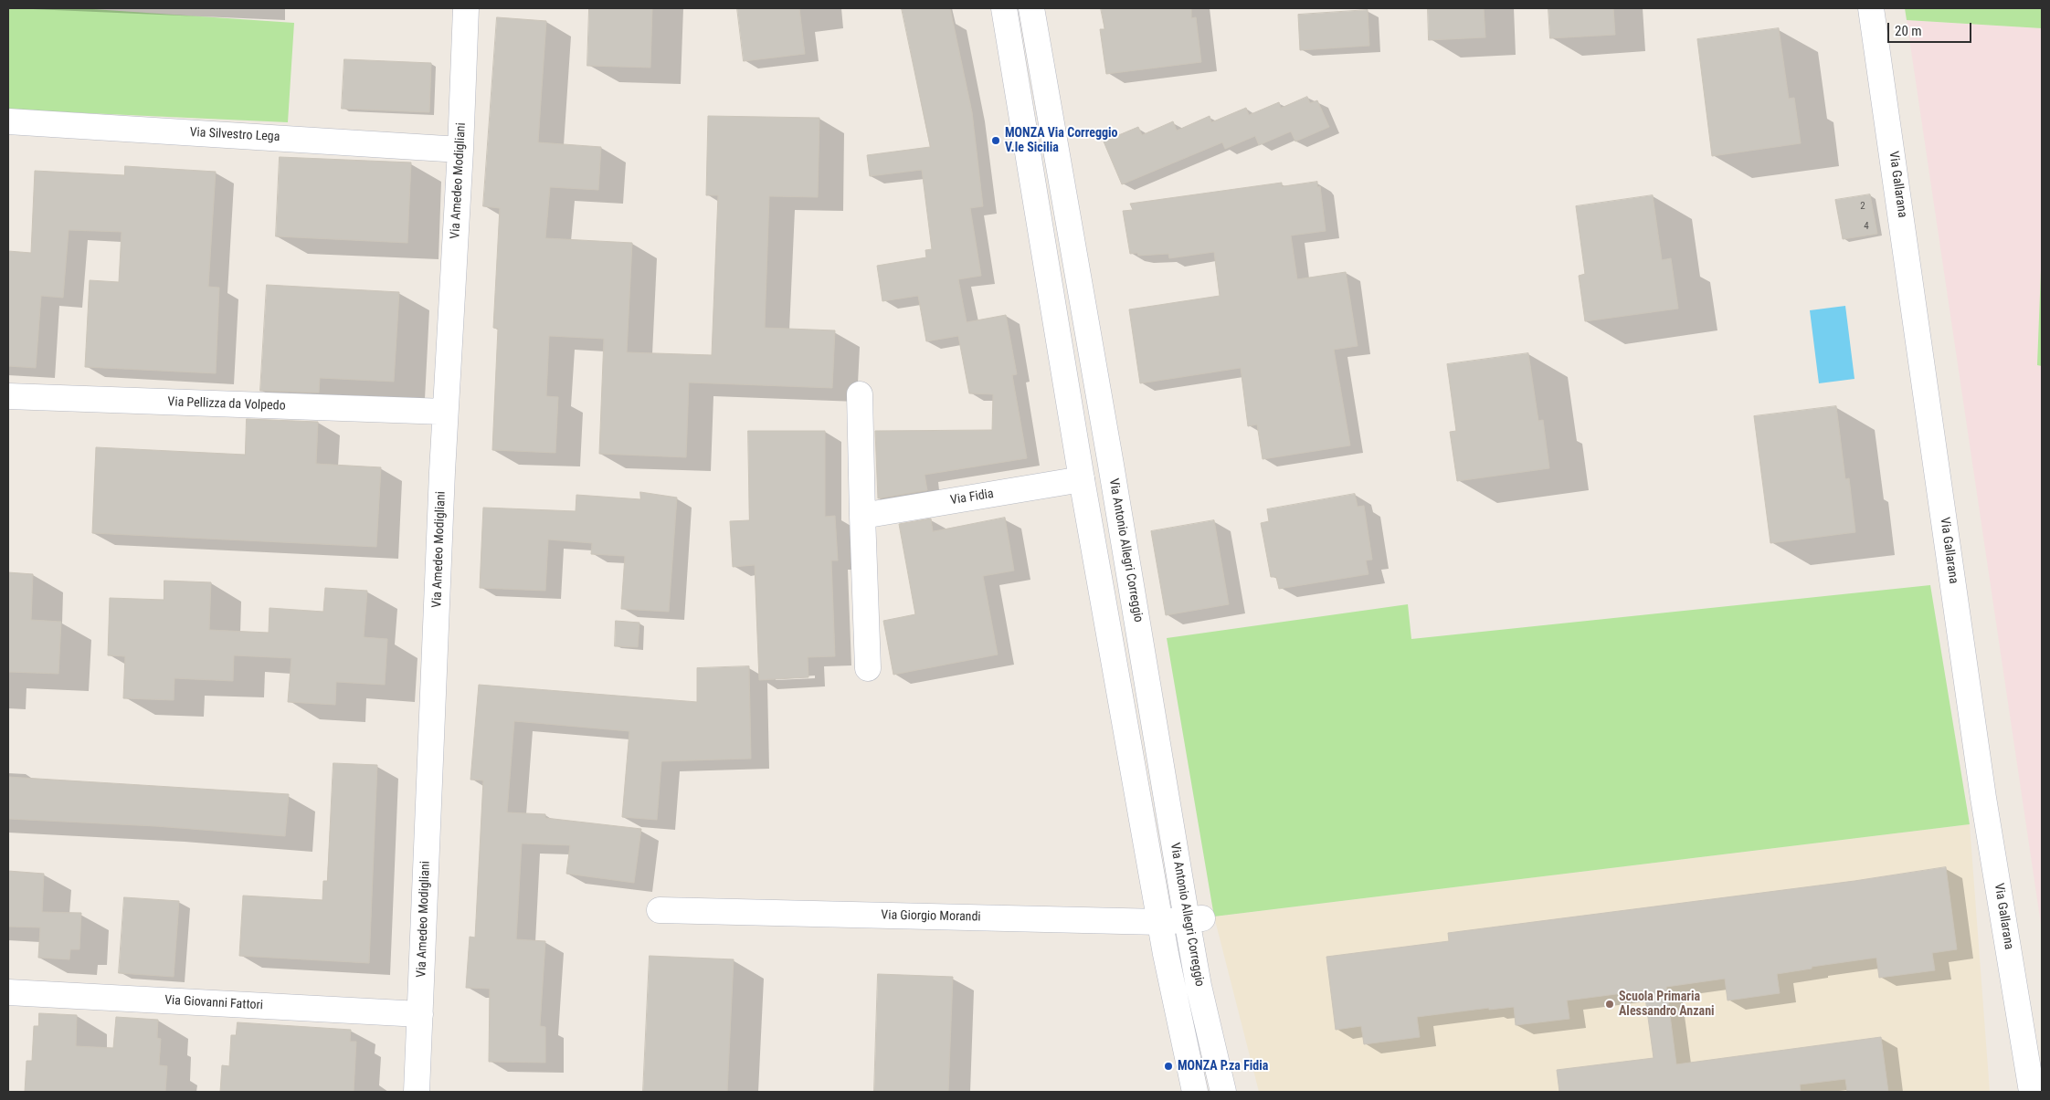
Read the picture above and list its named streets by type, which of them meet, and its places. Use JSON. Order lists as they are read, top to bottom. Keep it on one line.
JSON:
{"streets":{"street":["Via Silvestro Lega","Via Amedeo Modigliani","Via Gallarana","Via Pellizza da Volpedo","Via Fidia","Via Antonio Allegri Correggio","Via Giorgio Morandi","Via Giovanni Fattori"]},"crossings":[["Via Silvestro Lega","Via Amedeo Modigliani"],["Via Amedeo Modigliani","Via Pellizza da Volpedo"],["Via Amedeo Modigliani","Via Giovanni Fattori"],["Via Antonio Allegri Correggio","Via Giorgio Morandi"]],"places":["MONZA Via Correggio V.le Sicilia","Scuola Primaria Alessandro Anzani","MONZA P.za Fidia"],"house_numbers":["2","4"],"scale_bar":"20 m"}
